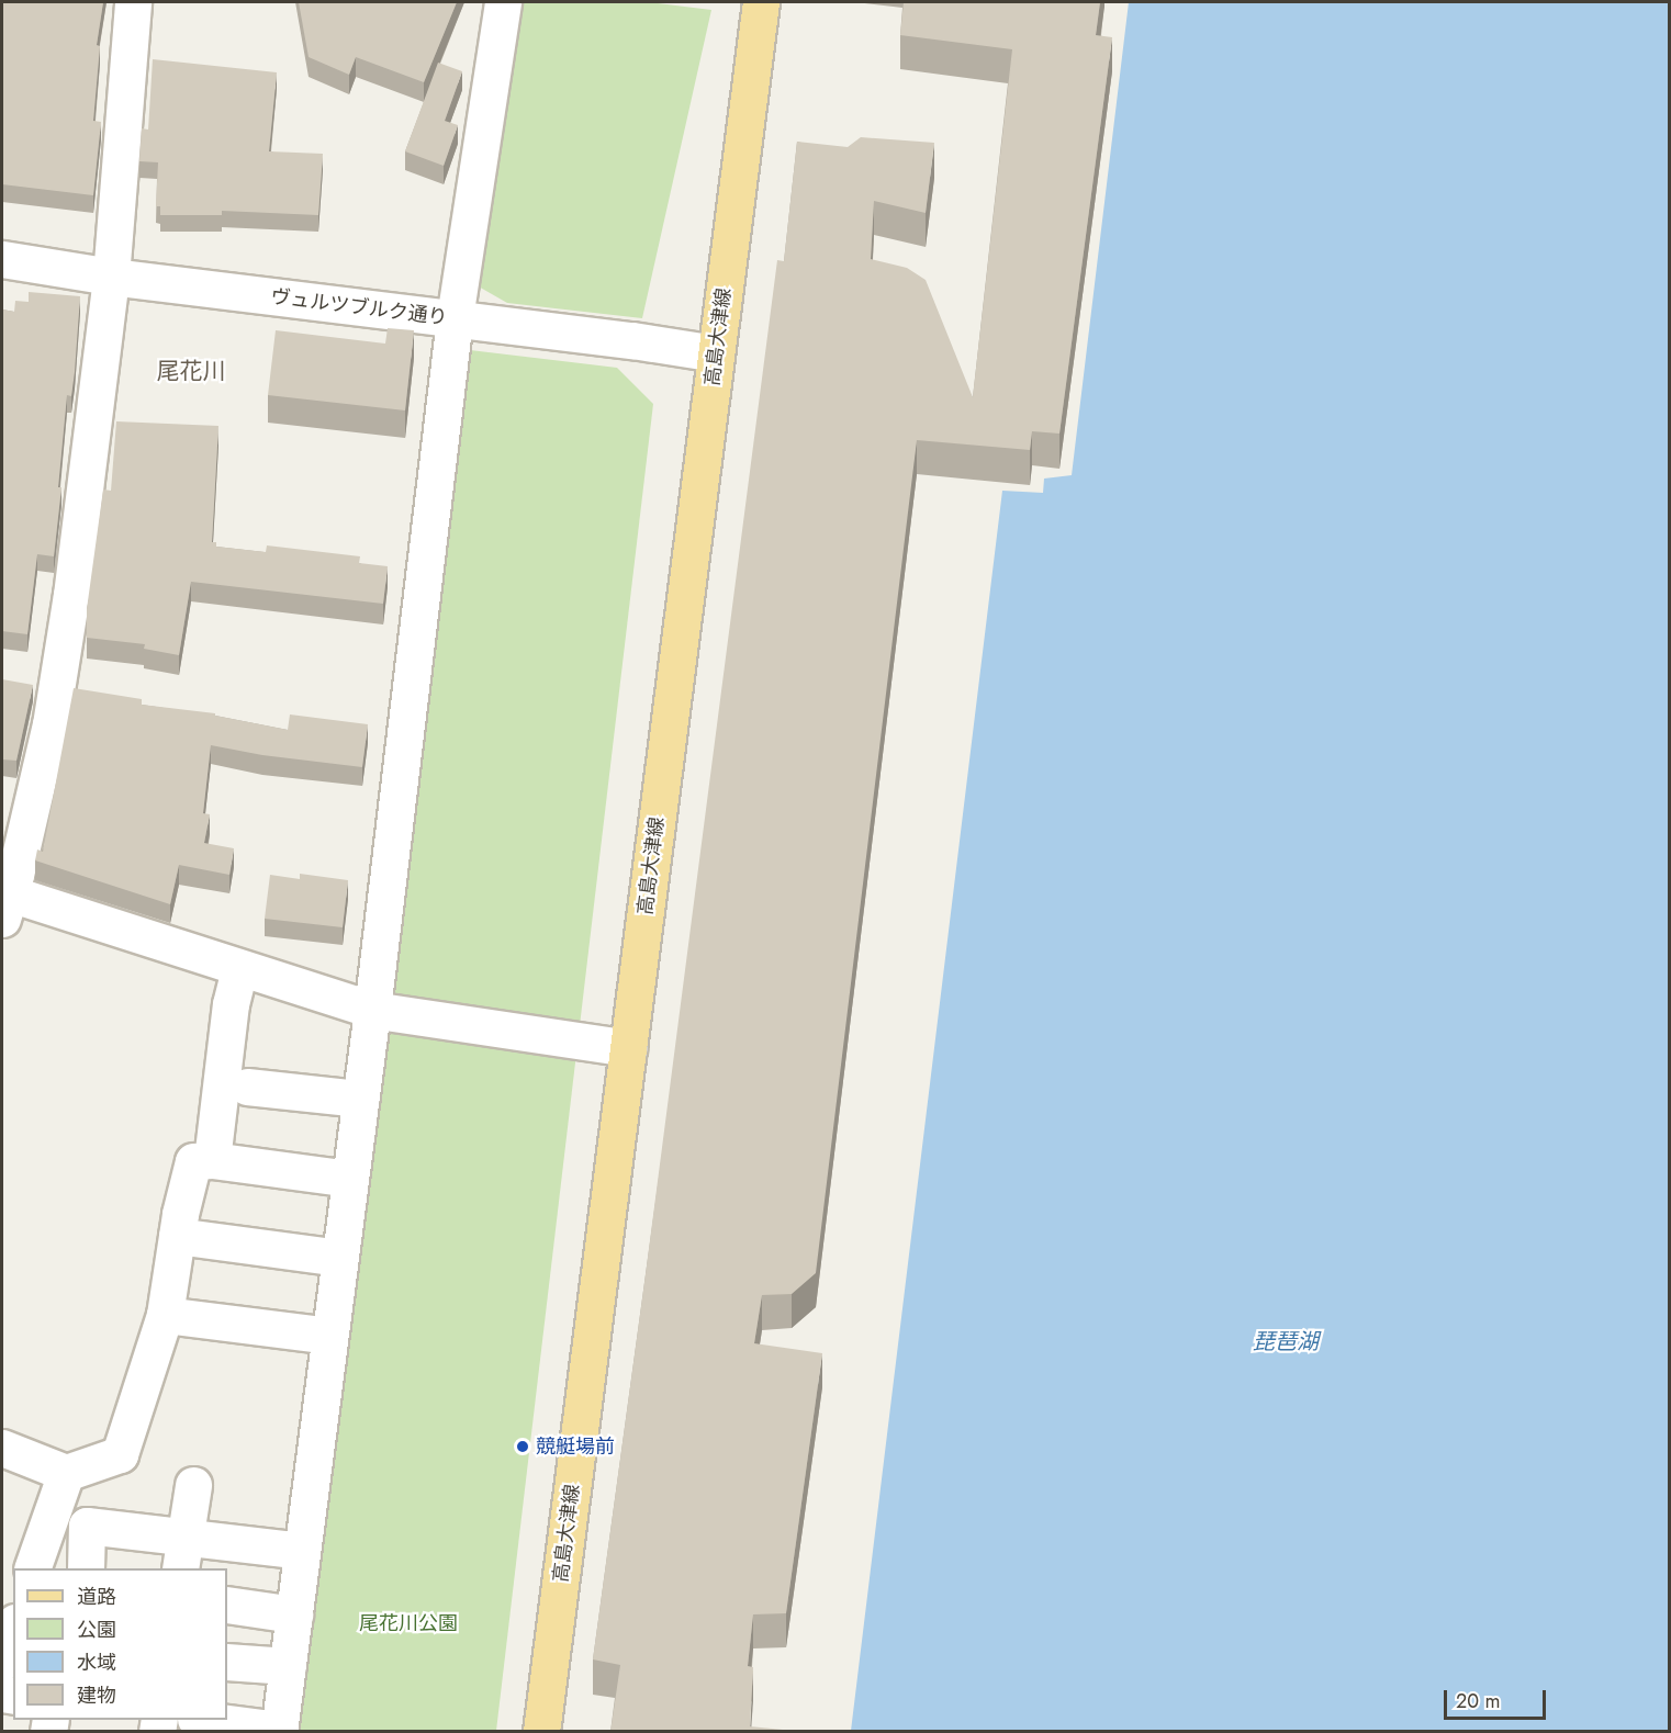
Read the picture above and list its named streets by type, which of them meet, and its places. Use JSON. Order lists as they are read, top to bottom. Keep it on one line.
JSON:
{"streets":{"main road":["高島大津線"],"street":["ヴュルツブルク通り"]},"crossings":[["ヴュルツブルク通り","高島大津線"]],"districts":["尾花川"],"water":["琵琶湖"],"parks":["尾花川公園"],"places":["競艇場前"],"legend":["道路","公園","水域","建物"],"scale_bar":"20 m"}
